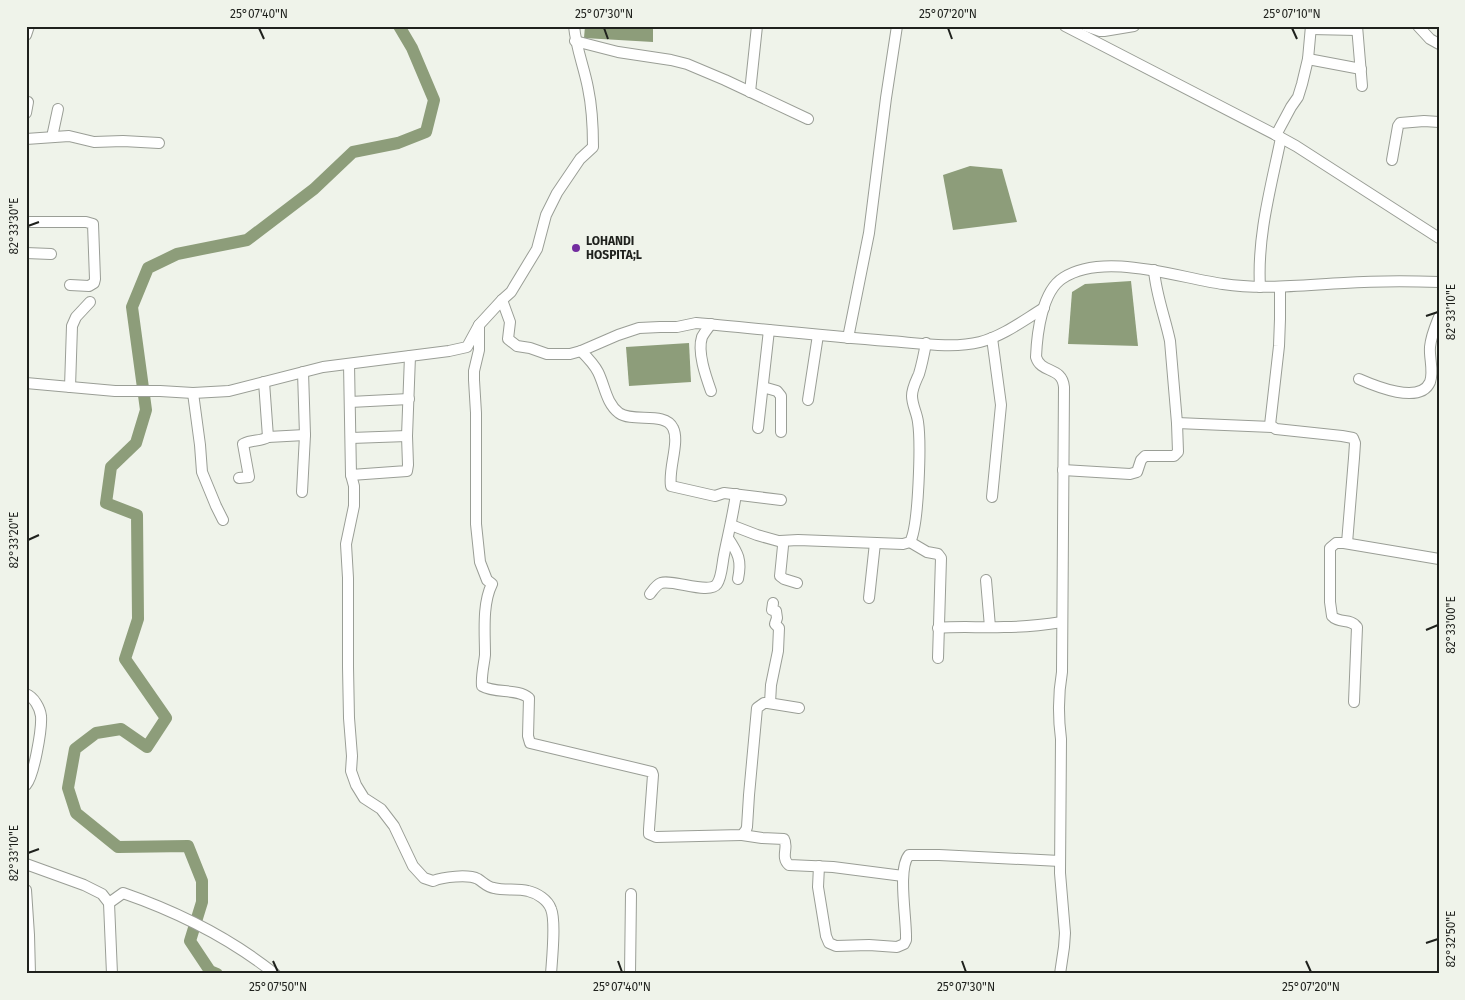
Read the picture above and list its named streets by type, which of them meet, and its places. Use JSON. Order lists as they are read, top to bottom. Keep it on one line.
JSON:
{"places":["LOHANDI HOSPITA;L"],"coordinates":["25°07'40\"N","25°07'30\"N","25°07'20\"N","25°07'10\"N","82°33'30\"E","82°33'10\"E","82°33'20\"E","82°33'00\"E","82°32'50\"E","25°07'50\"N"]}
